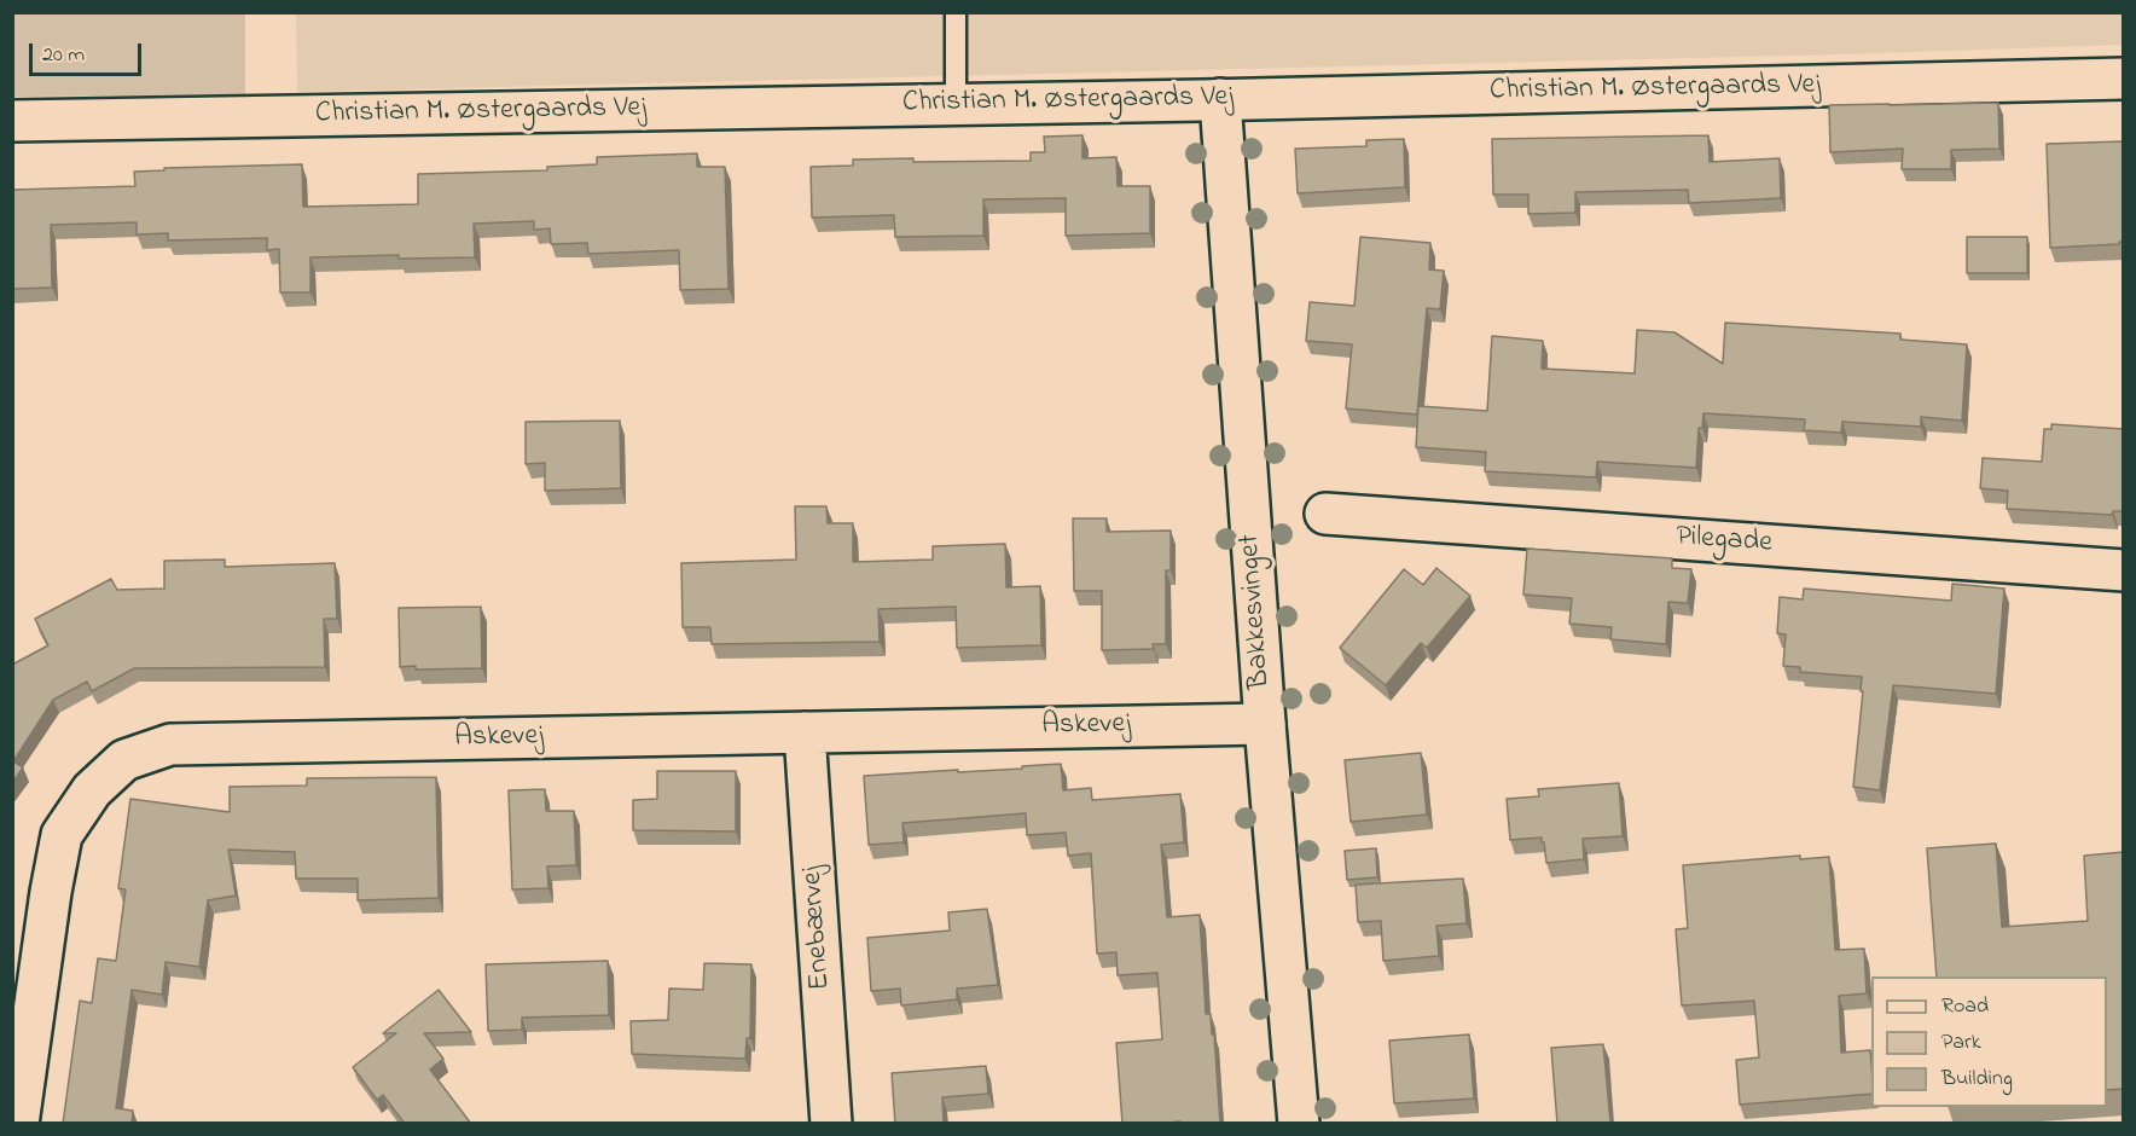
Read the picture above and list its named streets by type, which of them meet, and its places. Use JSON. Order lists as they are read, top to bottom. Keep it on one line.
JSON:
{"streets":{"street":["Christian M. Østergaards Vej","Pilegade","Bakkesvinget","Askevej","Enebærvej"]},"crossings":[["Christian M. Østergaards Vej","Bakkesvinget"],["Bakkesvinget","Askevej"],["Askevej","Enebærvej"]],"legend":["Road","Park","Building"],"scale_bar":"20 m"}
